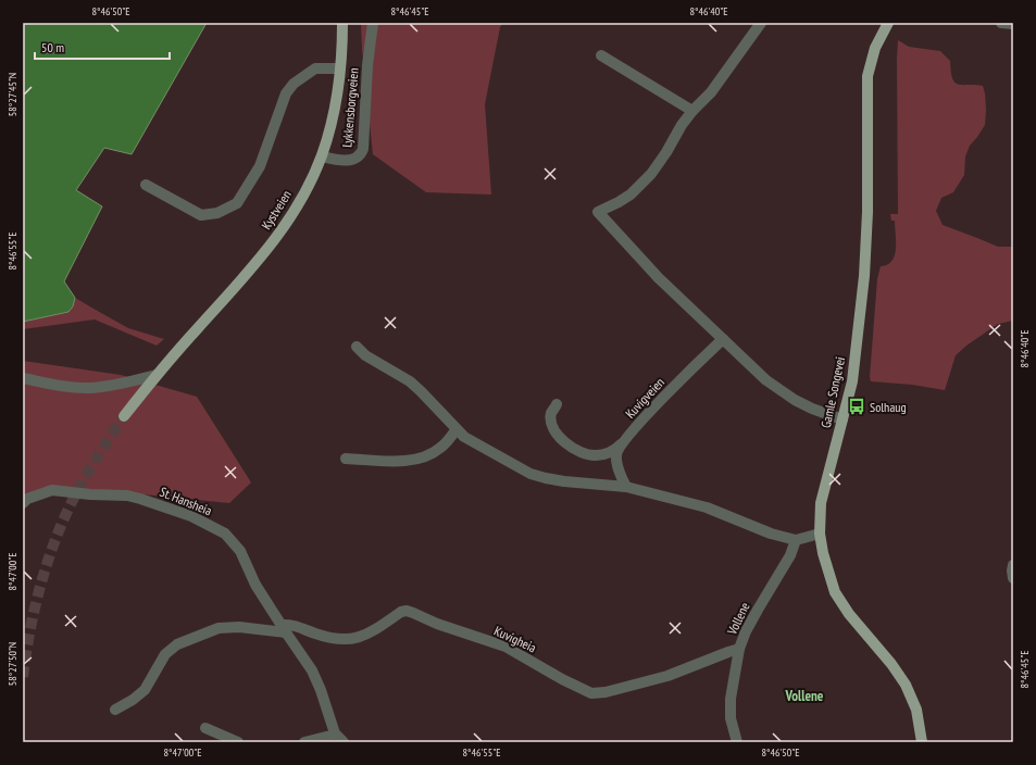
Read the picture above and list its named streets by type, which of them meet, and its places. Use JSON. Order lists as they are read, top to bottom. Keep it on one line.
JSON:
{"streets":{"main road":["Kystveien","Gamle Songevei"],"street":["Lykkensborgveien","Kuvigveien","St. Hansheia","Vollene","Kuvigheia"]},"crossings":[["Lykkensborgveien","Kystveien"],["St. Hansheia","Kuvigheia"],["Vollene","Kuvigheia"]],"districts":["Vollene"],"places":{"bus stop":["Solhaug"]},"scale_bar":"50 m","coordinates":["8°46'50\"E","8°46'45\"E","8°46'40\"E","58°27'45\"N","8°46'55\"E","8°47'00\"E","58°27'50\"N"]}
